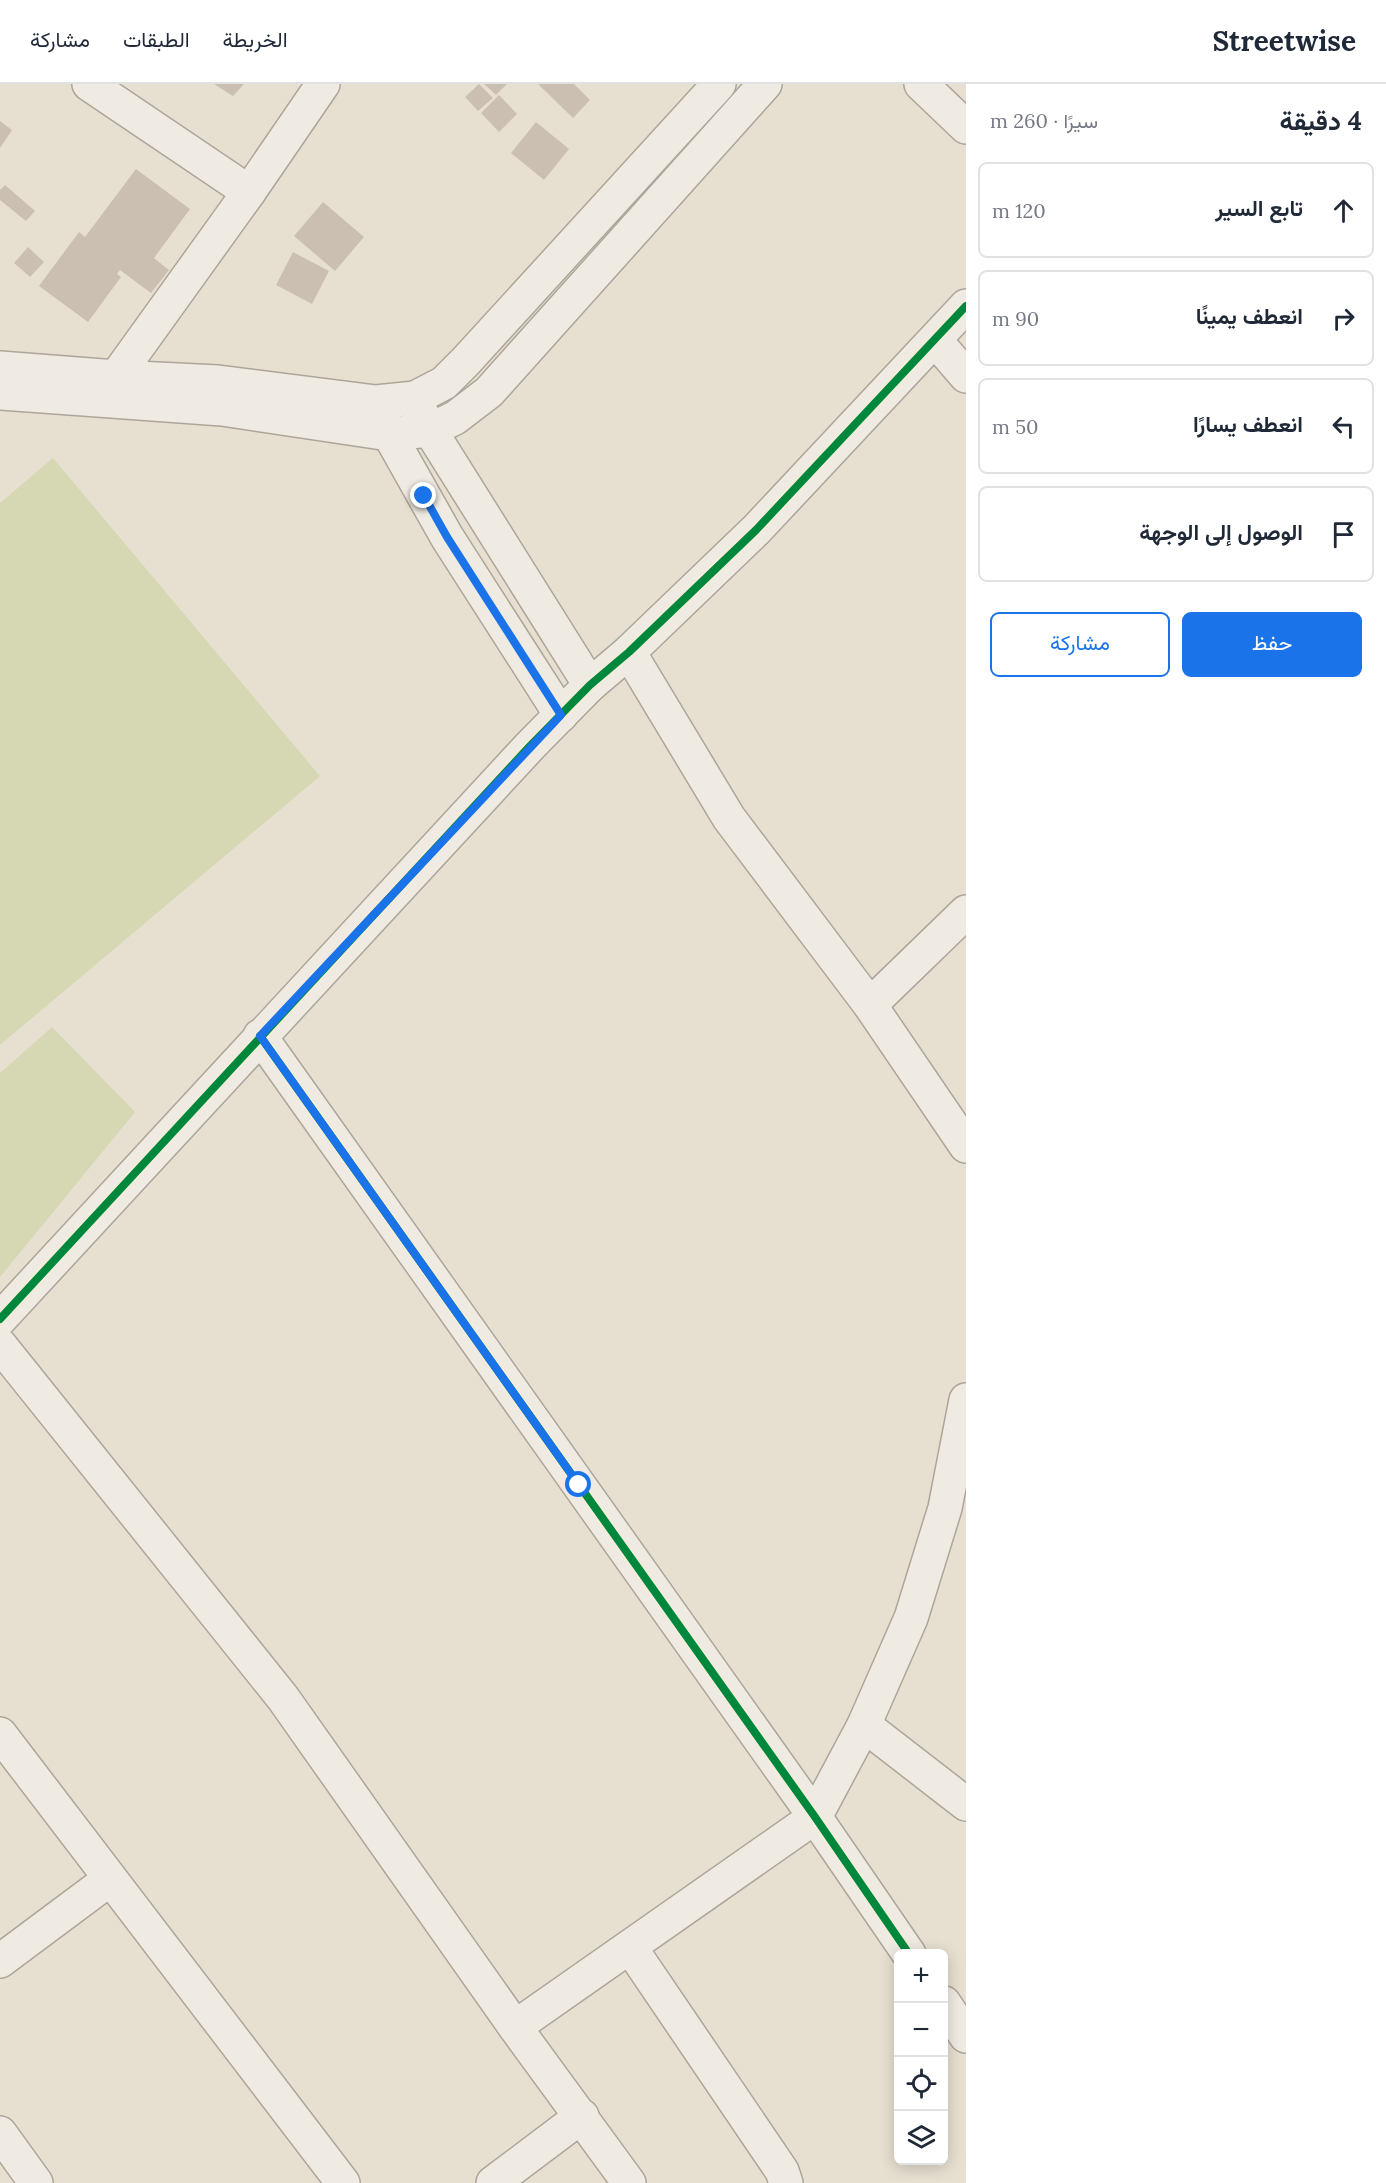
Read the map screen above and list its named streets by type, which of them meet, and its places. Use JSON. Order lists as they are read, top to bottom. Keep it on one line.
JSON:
{"page":{"header":"Streetwise","nav":["الخريطة","الطبقات","مشاركة"],"heading":["4 دقيقة","سيرًا · 260 m"],"list":[["تابع السير","120 m"],["انعطف يمينًا","90 m"],["انعطف يسارًا","50 m"],"الوصول إلى الوجهة"],"buttons":["حفظ","مشاركة"],"map_buttons":["+","−"]}}
